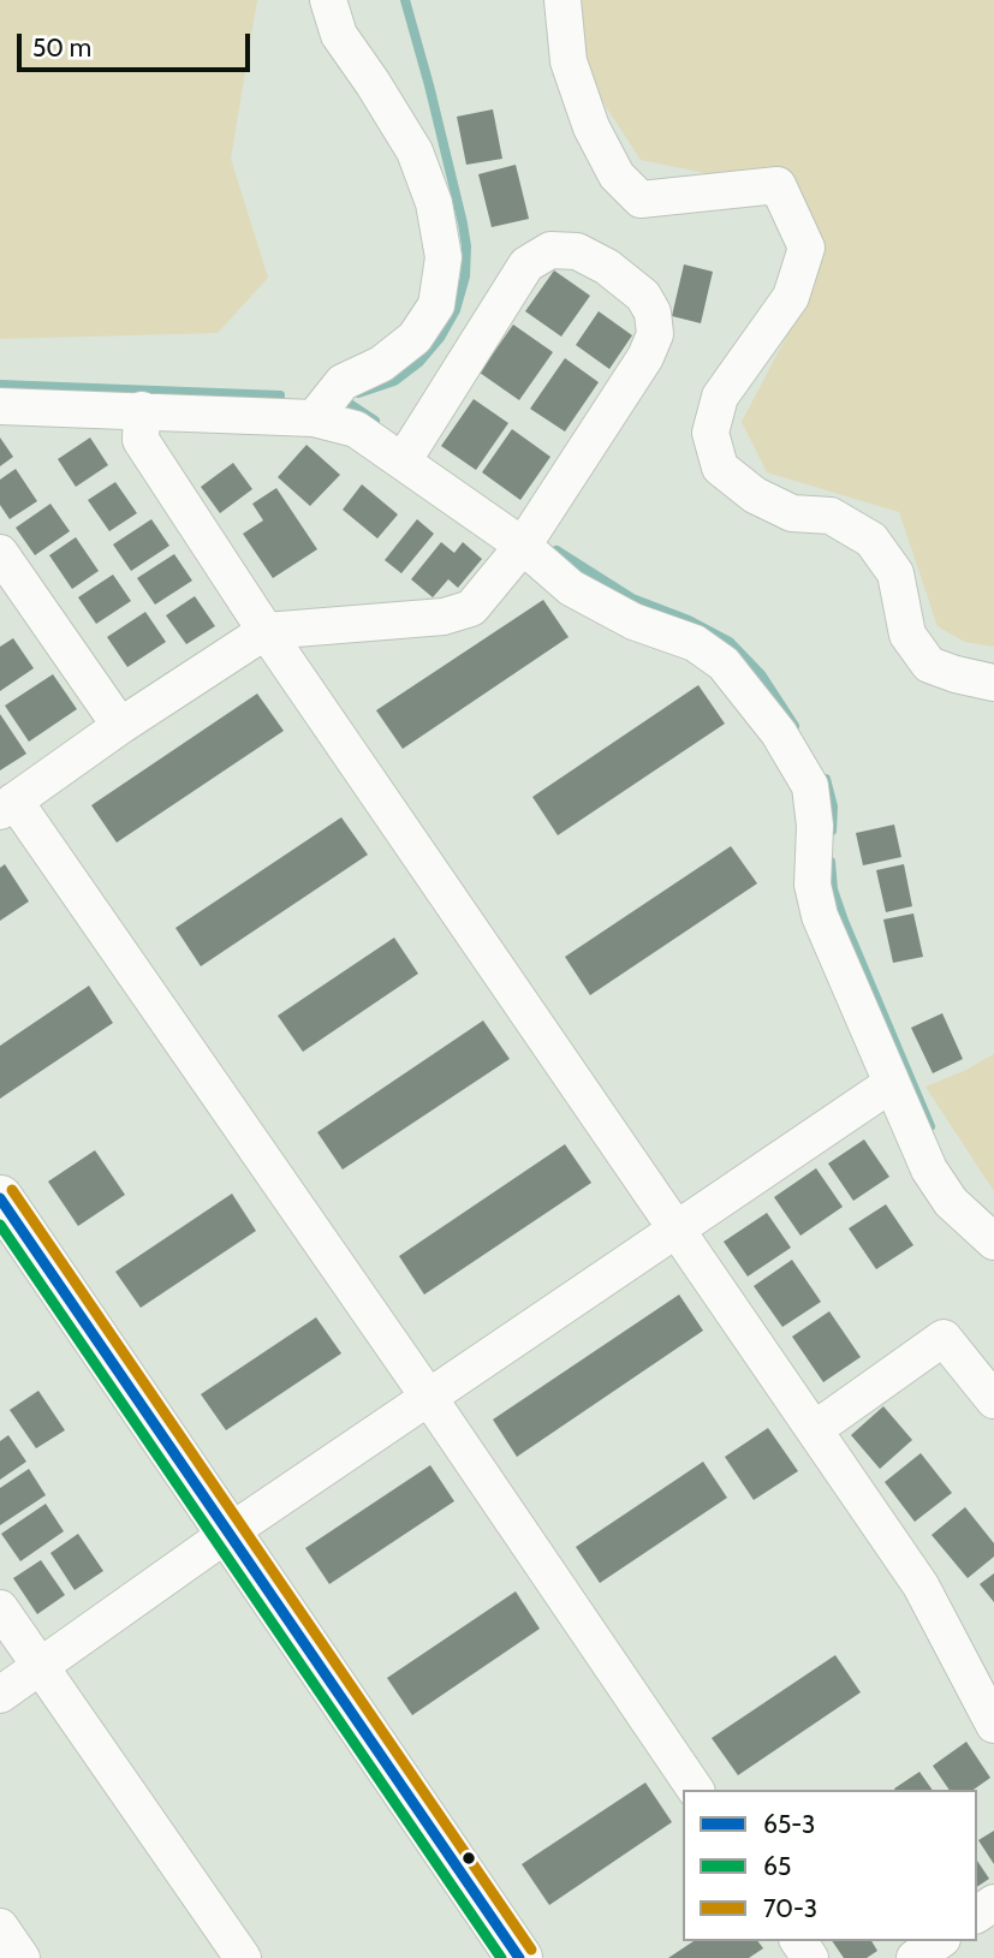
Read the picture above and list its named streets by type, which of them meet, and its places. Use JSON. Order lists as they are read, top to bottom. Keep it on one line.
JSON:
{"lines":["transit line 70-3","transit line 65-3","transit line 65"],"legend":["65-3","65","70-3"],"scale_bar":"50 m"}
